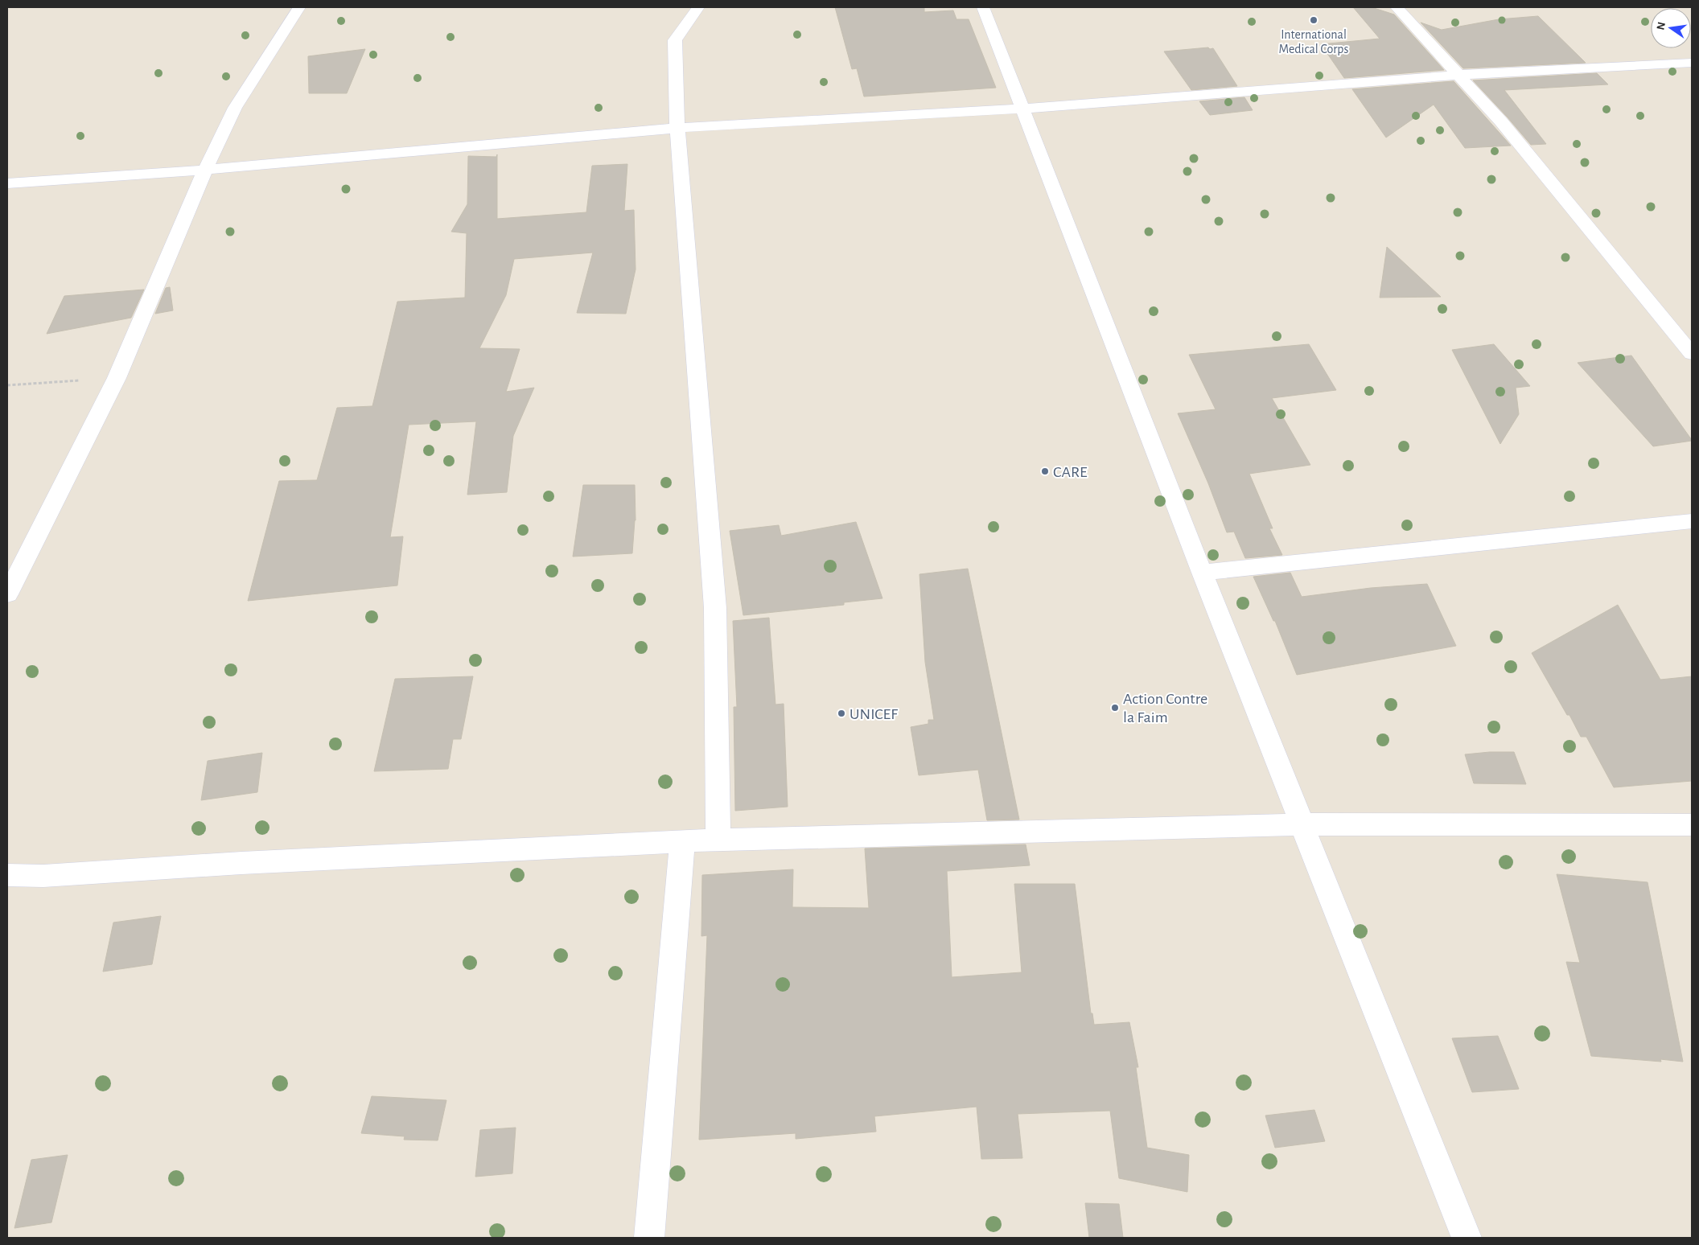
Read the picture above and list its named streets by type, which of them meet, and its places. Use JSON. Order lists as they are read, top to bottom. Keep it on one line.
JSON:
{"places":["International Medical Corps","CARE","Action Contre la Faim","UNICEF"],"north":"left"}
